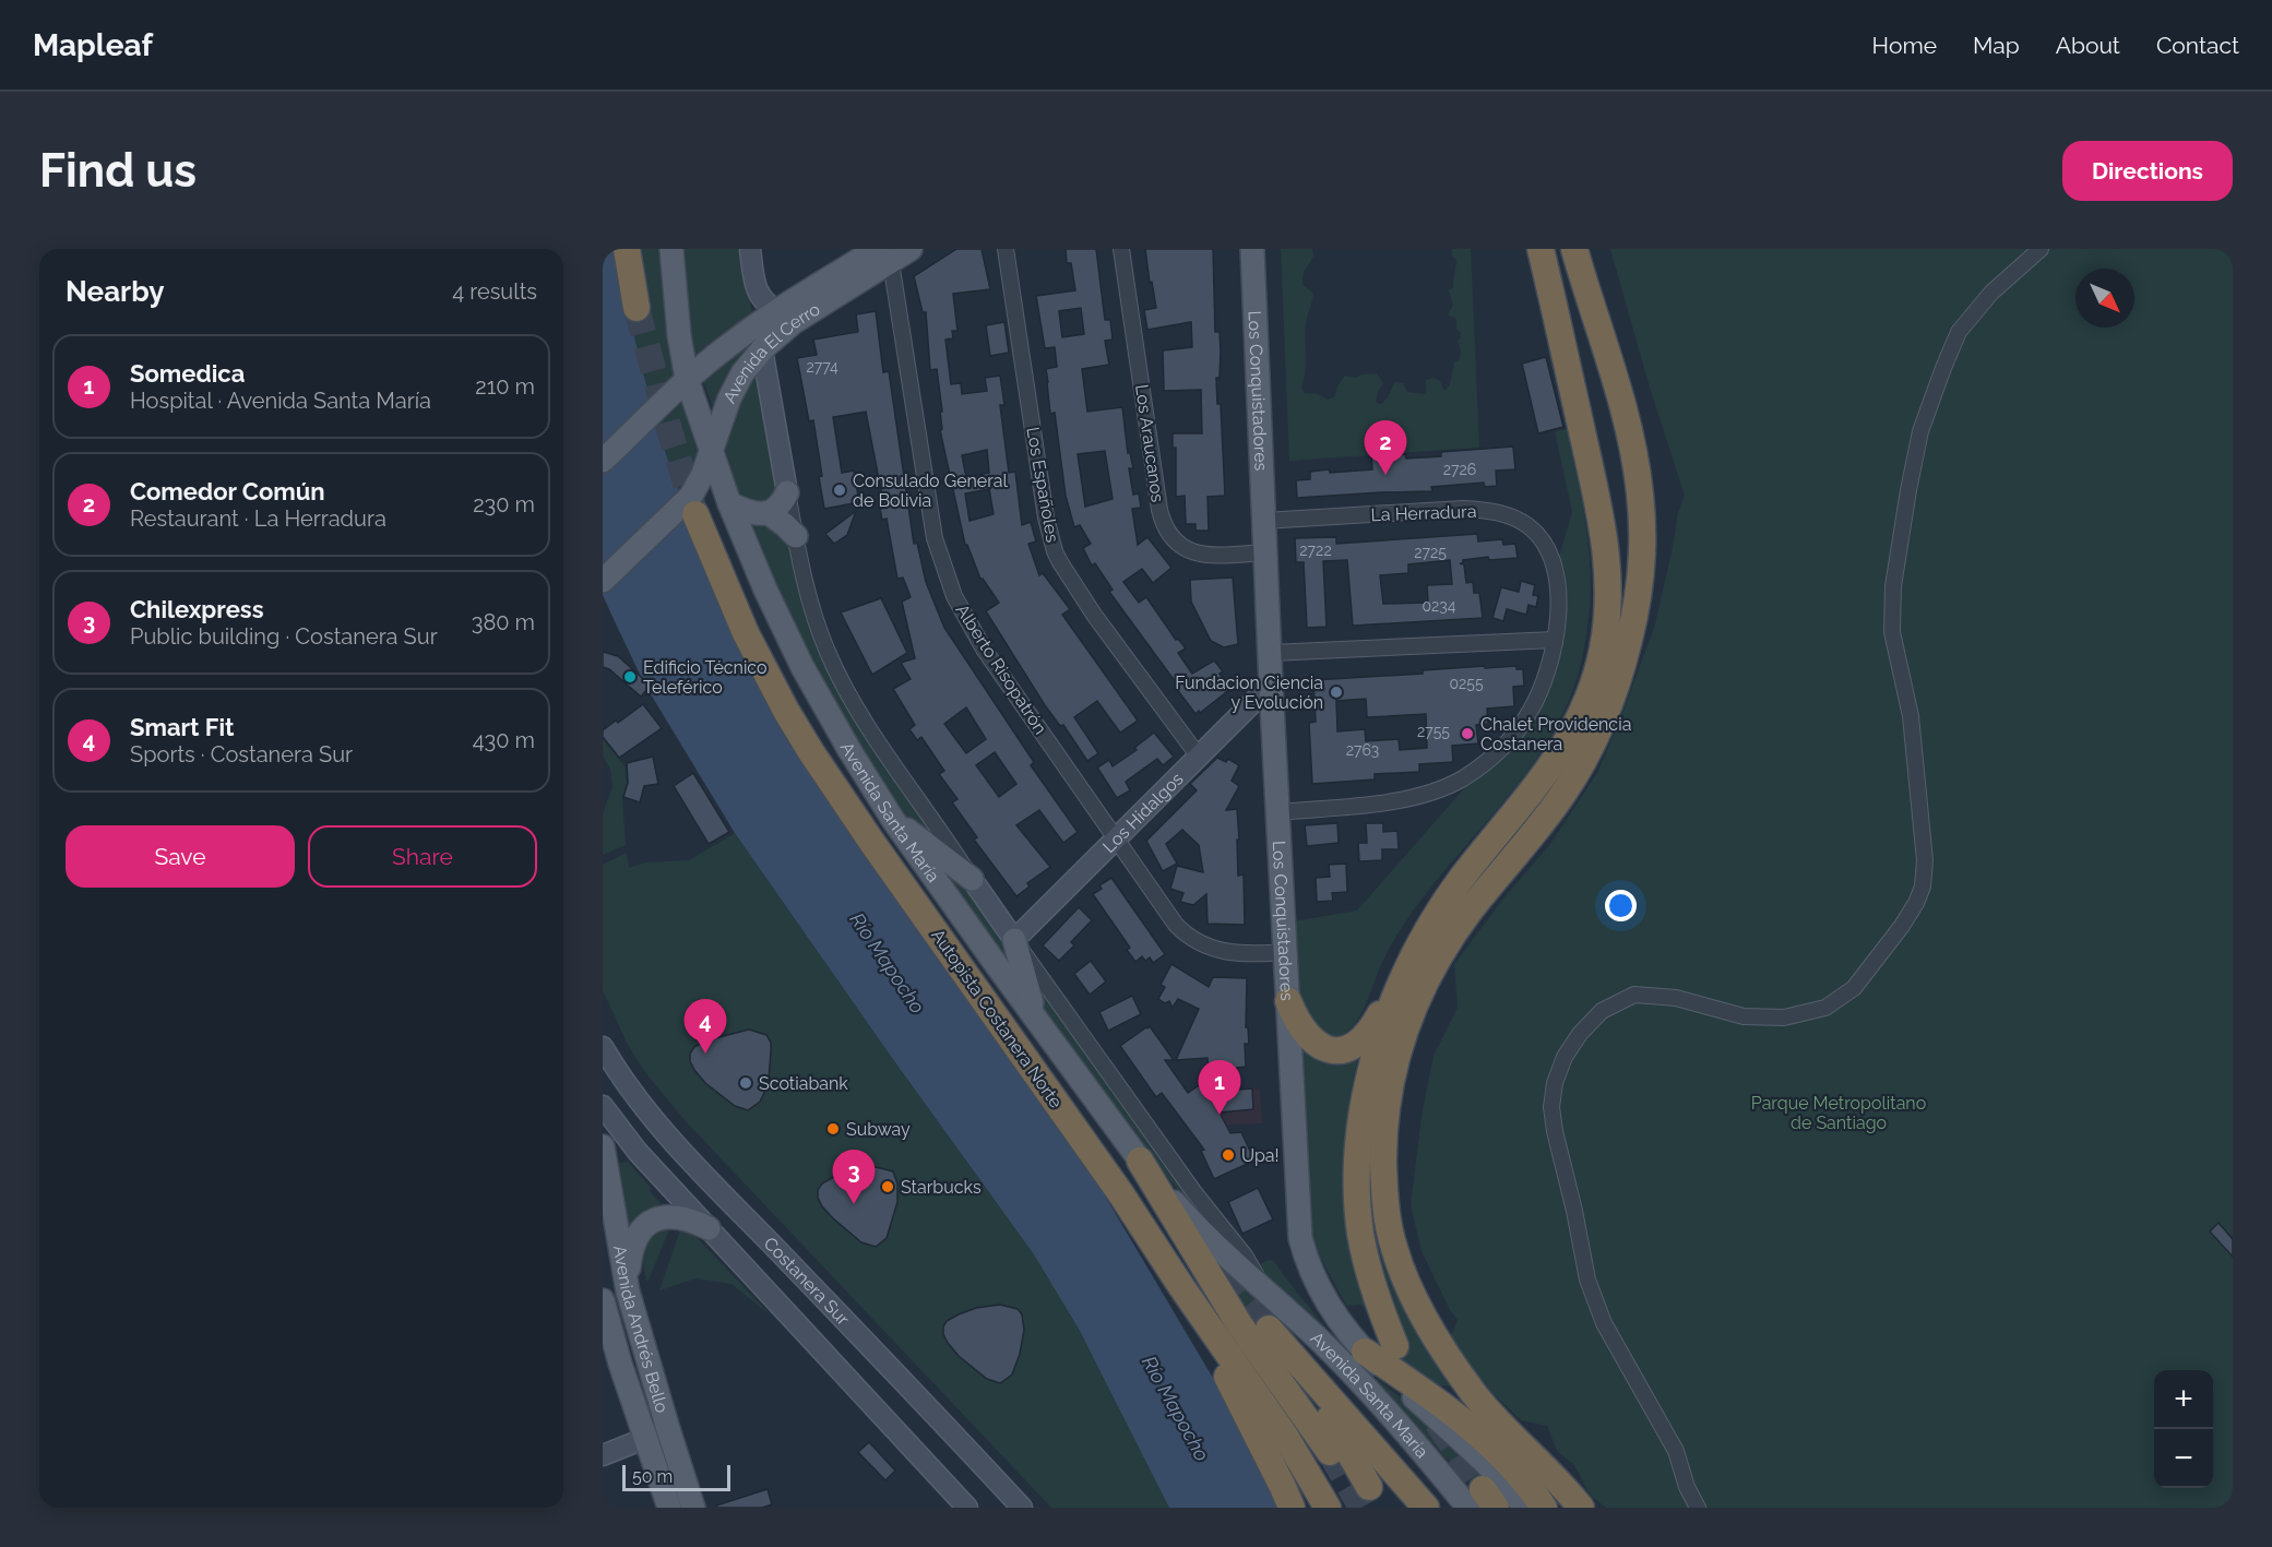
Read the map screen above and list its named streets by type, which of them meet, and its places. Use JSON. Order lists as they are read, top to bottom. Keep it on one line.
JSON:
{"streets":{"highway":["Autopista Costanera Norte"],"main road":["Avenida El Cerro","Los Conquistadores","Avenida Santa María","Los Hidalgos","Costanera Sur","Avenida Andrés Bello"],"street":["Los Araucanos","Los Españoles","La Herradura","Alberto Risopatrón"]},"crossings":[["Avenida El Cerro","Alberto Risopatrón"],["Avenida El Cerro","Avenida Santa María"],["Avenida El Cerro","Autopista Costanera Norte"],["Los Conquistadores","Los Araucanos"],["Los Conquistadores","La Herradura"],["Los Conquistadores","Alberto Risopatrón"],["Los Conquistadores","Los Hidalgos"],["Los Españoles","Los Hidalgos"],["Alberto Risopatrón","Los Hidalgos"],["Avenida Santa María","Los Hidalgos"]],"water":["Río Mapocho"],"parks":["Parque Metropolitano de Santiago"],"places":["Consulado General de Bolivia","Edificio Técnico Teleférico","Fundacion Ciencia y Evolución","Chalet Providencia Costanera","Scotiabank","Subway","Upa!","Starbucks"],"house_numbers":["2774","2726","2722","2725","0234","0255","2755","2763"],"scale_bar":"50 m","north":"bottom right","page":{"header":"Mapleaf","nav":["Home","Map","About","Contact"],"buttons":["Directions",["Save","Share"]],"title":"Find us","heading":["Nearby","4 results"],"list":[{"mark":"1","name":"Somedica","note":"Hospital · Avenida Santa María","value":"210 m"},{"mark":"2","name":"Comedor Común","note":"Restaurant · La Herradura","value":"230 m"},{"mark":"3","name":"Chilexpress","note":"Public building · Costanera Sur","value":"380 m"},{"mark":"4","name":"Smart Fit","note":"Sports · Costanera Sur","value":"430 m"}],"pins":["2","4","1","3"],"map_buttons":["+","−"],"scale":"50 m"}}
